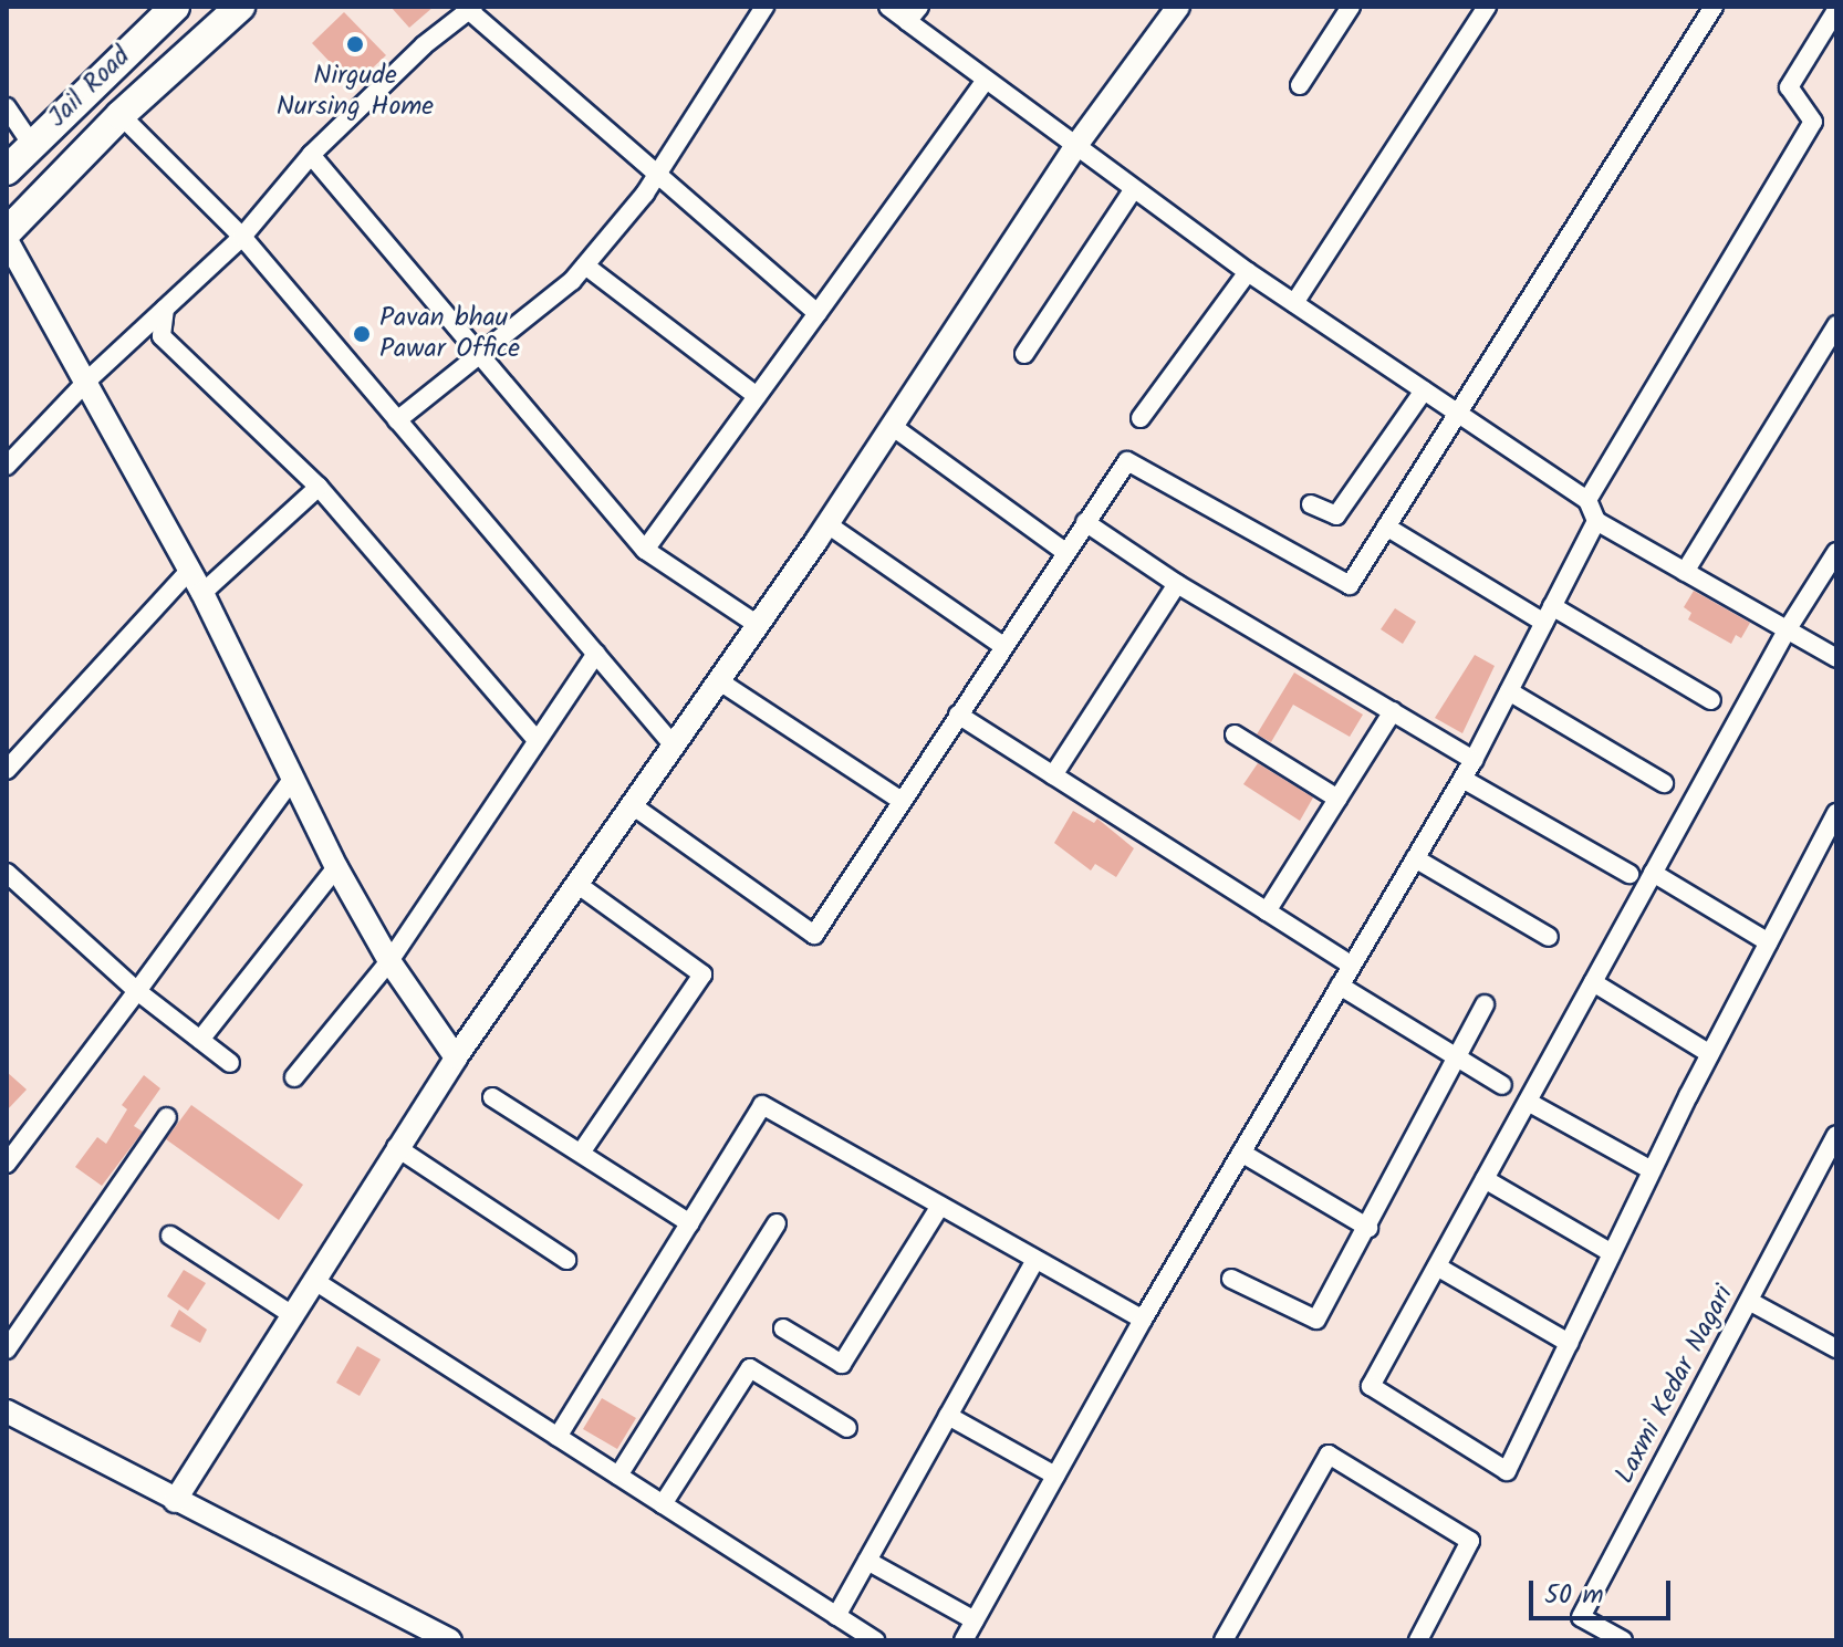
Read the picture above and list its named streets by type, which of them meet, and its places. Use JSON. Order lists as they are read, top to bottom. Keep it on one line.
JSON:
{"streets":{"main road":["Jail Road"],"street":["Laxmi Kedar Nagari"]},"places":["Nirgude Nursing Home","Pavan bhau Pawar Office"],"scale_bar":"50 m"}
